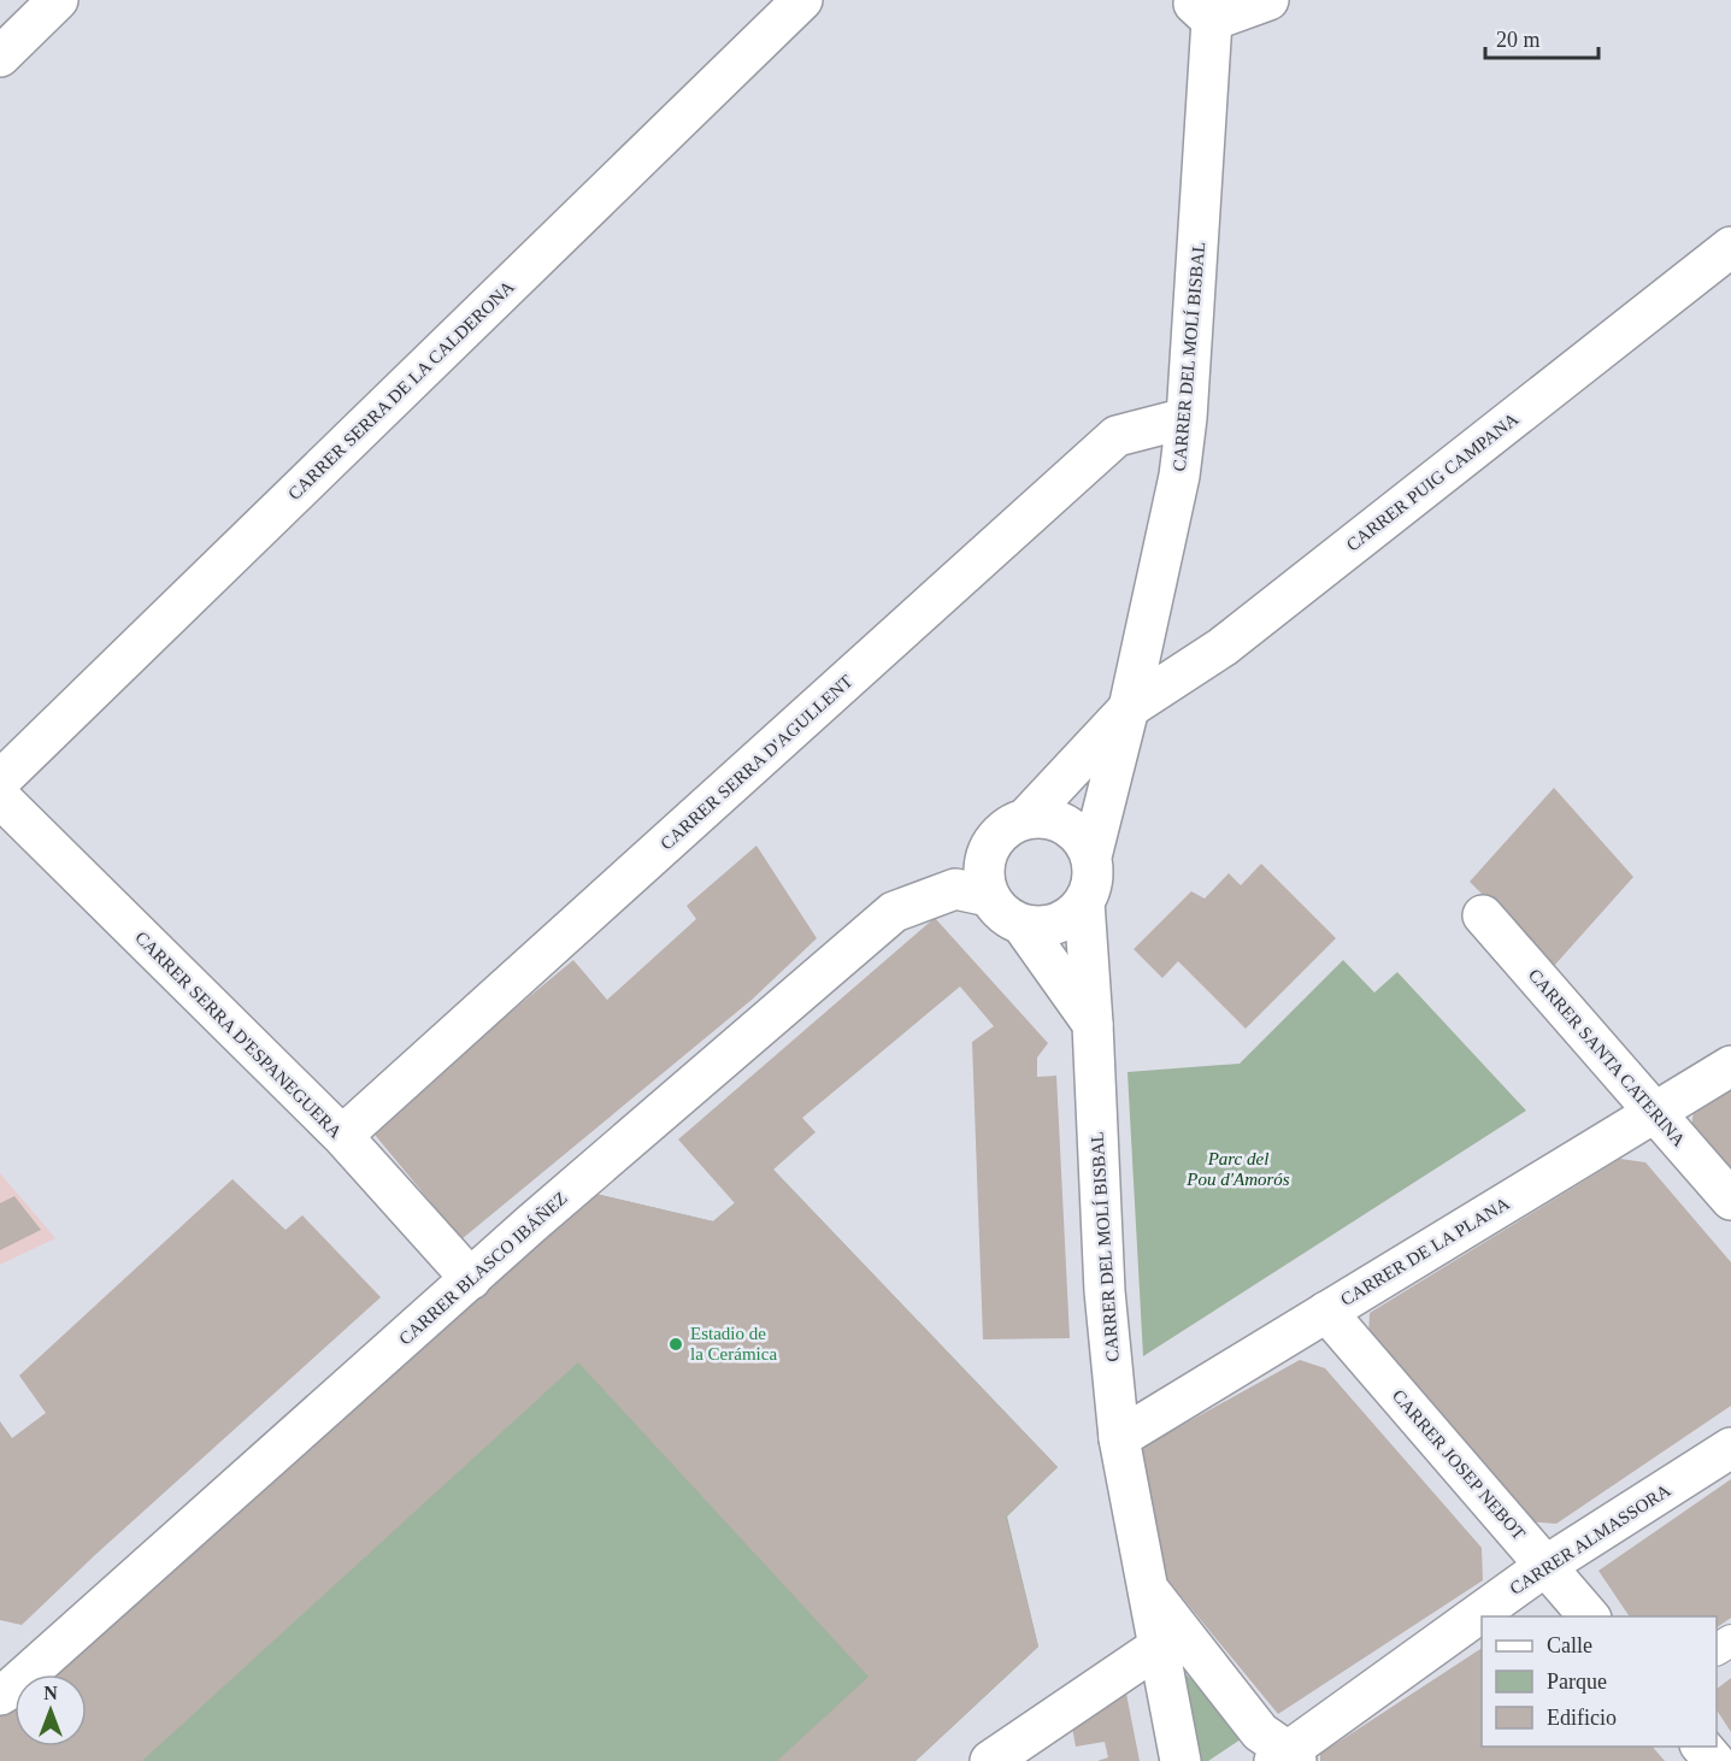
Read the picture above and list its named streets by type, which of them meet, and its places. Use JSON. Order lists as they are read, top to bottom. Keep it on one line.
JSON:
{"streets":{"street":["CARRER DEL MOLÍ BISBAL","CARRER SERRA DE LA CALDERONA","CARRER PUIG CAMPANA","CARRER SERRA D'AGULLENT","CARRER SERRA D'ESPANEGUERA","CARRER SANTA CATERINA","CARRER DE LA PLANA","CARRER BLASCO IBÁÑEZ","CARRER JOSEP NEBOT","CARRER ALMASSORA"]},"crossings":[["CARRER DEL MOLÍ BISBAL","CARRER PUIG CAMPANA"],["CARRER DEL MOLÍ BISBAL","CARRER SERRA D'AGULLENT"],["CARRER DEL MOLÍ BISBAL","CARRER DE LA PLANA"],["CARRER DEL MOLÍ BISBAL","CARRER BLASCO IBÁÑEZ"],["CARRER SERRA D'AGULLENT","CARRER SERRA D'ESPANEGUERA"],["CARRER SERRA D'ESPANEGUERA","CARRER BLASCO IBÁÑEZ"],["CARRER SANTA CATERINA","CARRER DE LA PLANA"],["CARRER DE LA PLANA","CARRER JOSEP NEBOT"],["CARRER JOSEP NEBOT","CARRER ALMASSORA"]],"parks":["Parc del Pou d'Amorós"],"places":["Estadio de la Cerámica"],"legend":["Calle","Parque","Edificio"],"scale_bar":"20 m","north":"top"}
